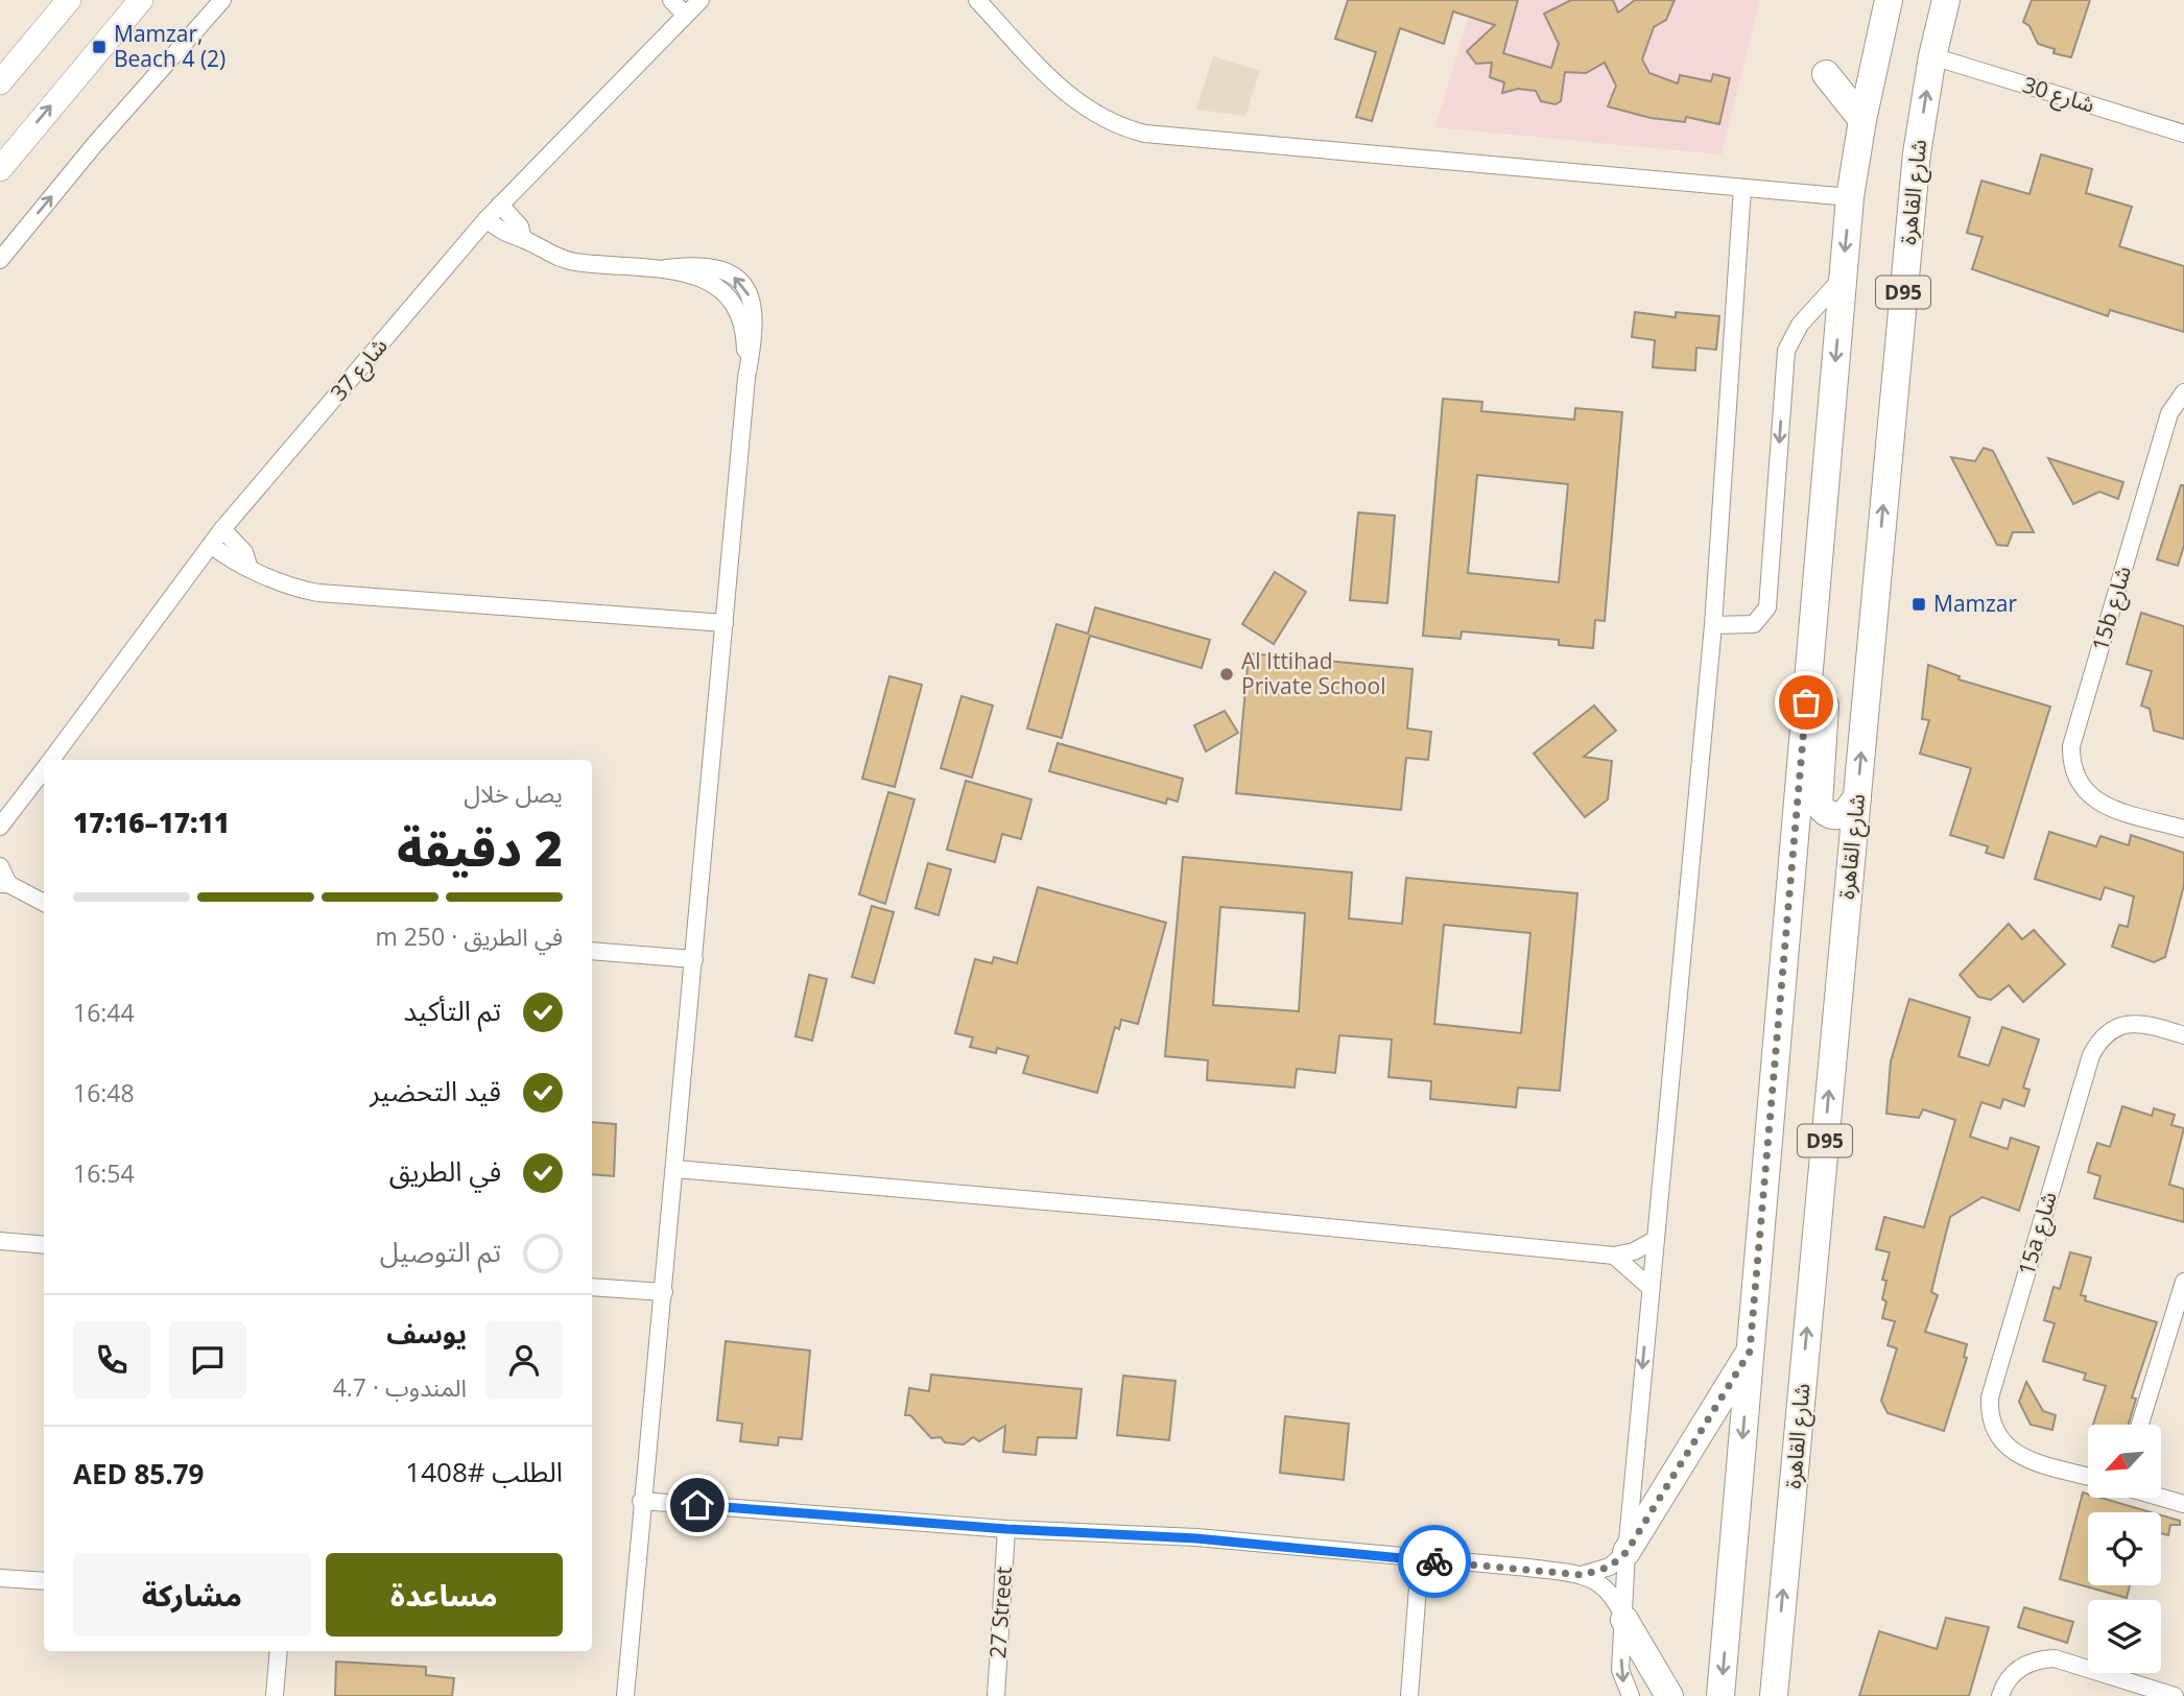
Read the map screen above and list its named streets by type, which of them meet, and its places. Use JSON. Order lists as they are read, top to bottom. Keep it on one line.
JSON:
{"streets":{"main road":["شارع القاهرة","D95"],"street":["شارع 30","شارع 37","15b شارع","15a شارع","27 Street"]},"crossings":[["شارع 30","شارع القاهرة"]],"places":{"transit":["Mamzar, Beach 4 (2)","Mamzar"],"other":["Al Ittihad Private School"]},"north":"bottom left","page":{"heading":["2 دقيقة","يصل خلال","17:11–17:16"],"panel":["يوسف","المندوب · 4.7","الطلب #1408","AED 85.79"],"bar":"في الطريق · 250 m","list":[["تم التأكيد","16:44"],["قيد التحضير","16:48"],["في الطريق","16:54"],"تم التوصيل"],"buttons":["مساعدة","مشاركة"]}}
